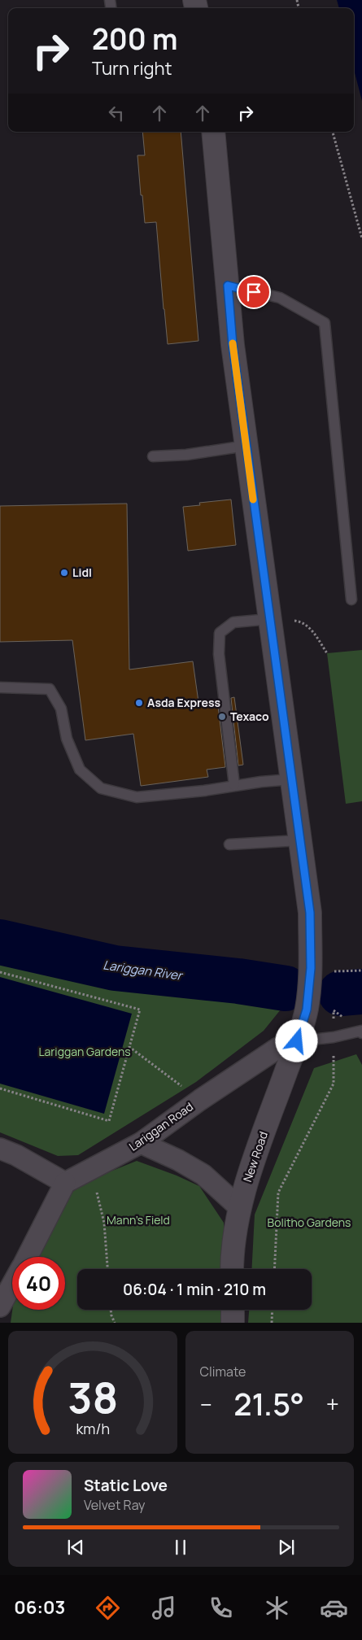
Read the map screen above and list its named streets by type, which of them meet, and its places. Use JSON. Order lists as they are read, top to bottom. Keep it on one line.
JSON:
{"streets":{"street":["Lariggan Road","New Road"]},"crossings":[["Lariggan Road","New Road"]],"water":["Lariggan River"],"parks":["Lariggan Gardens","Mann's Field","Bolitho Gardens"],"places":["Lidl","Asda Express","Texaco"],"page":{"turn":["200 m","Turn right"],"limit":"40","trip":"06:04 · 1 min · 210 m","tile":"Climate","heat":["−","21.5°","+"],"song":["Static Love","Velvet Ray"],"tabs":"06:03","gauge":["38","km/h"]}}
